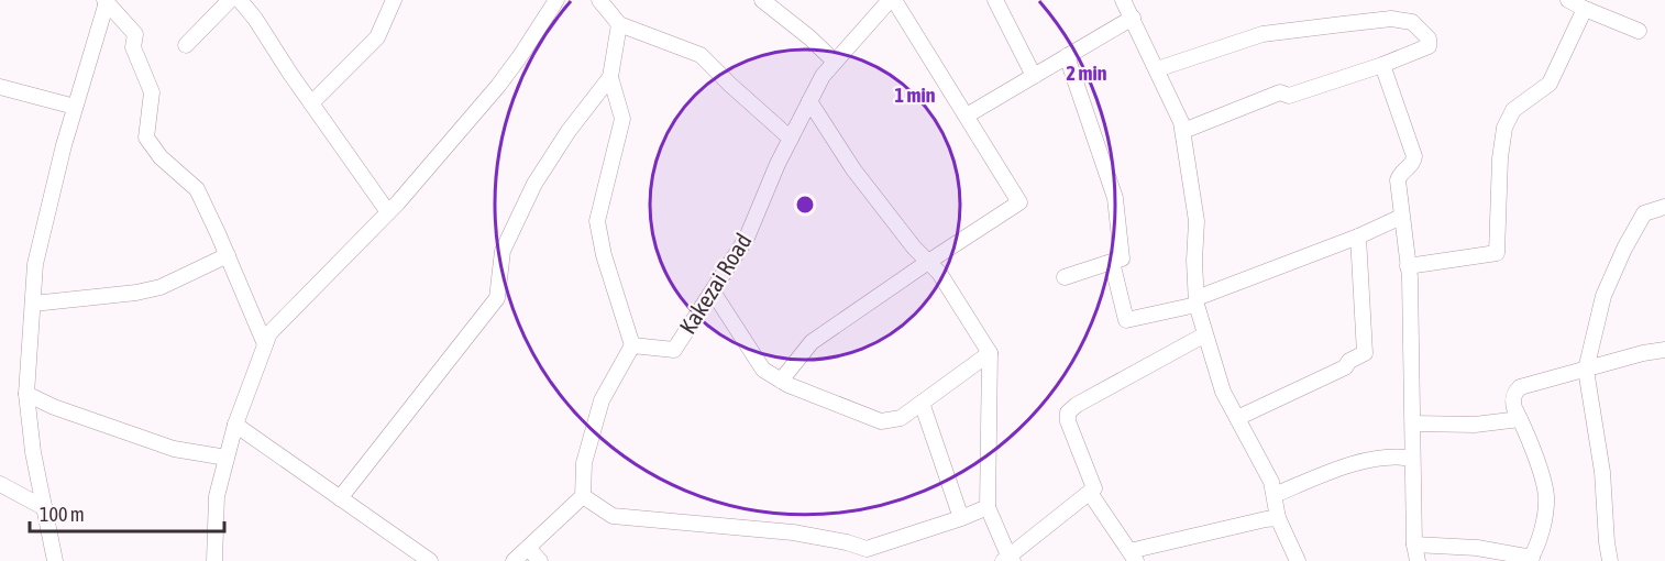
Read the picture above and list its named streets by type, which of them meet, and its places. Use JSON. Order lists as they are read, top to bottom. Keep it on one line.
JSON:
{"streets":{"street":["Kakezai Road"]},"scale_bar":"100 m","rings":["2 min","1 min"]}
